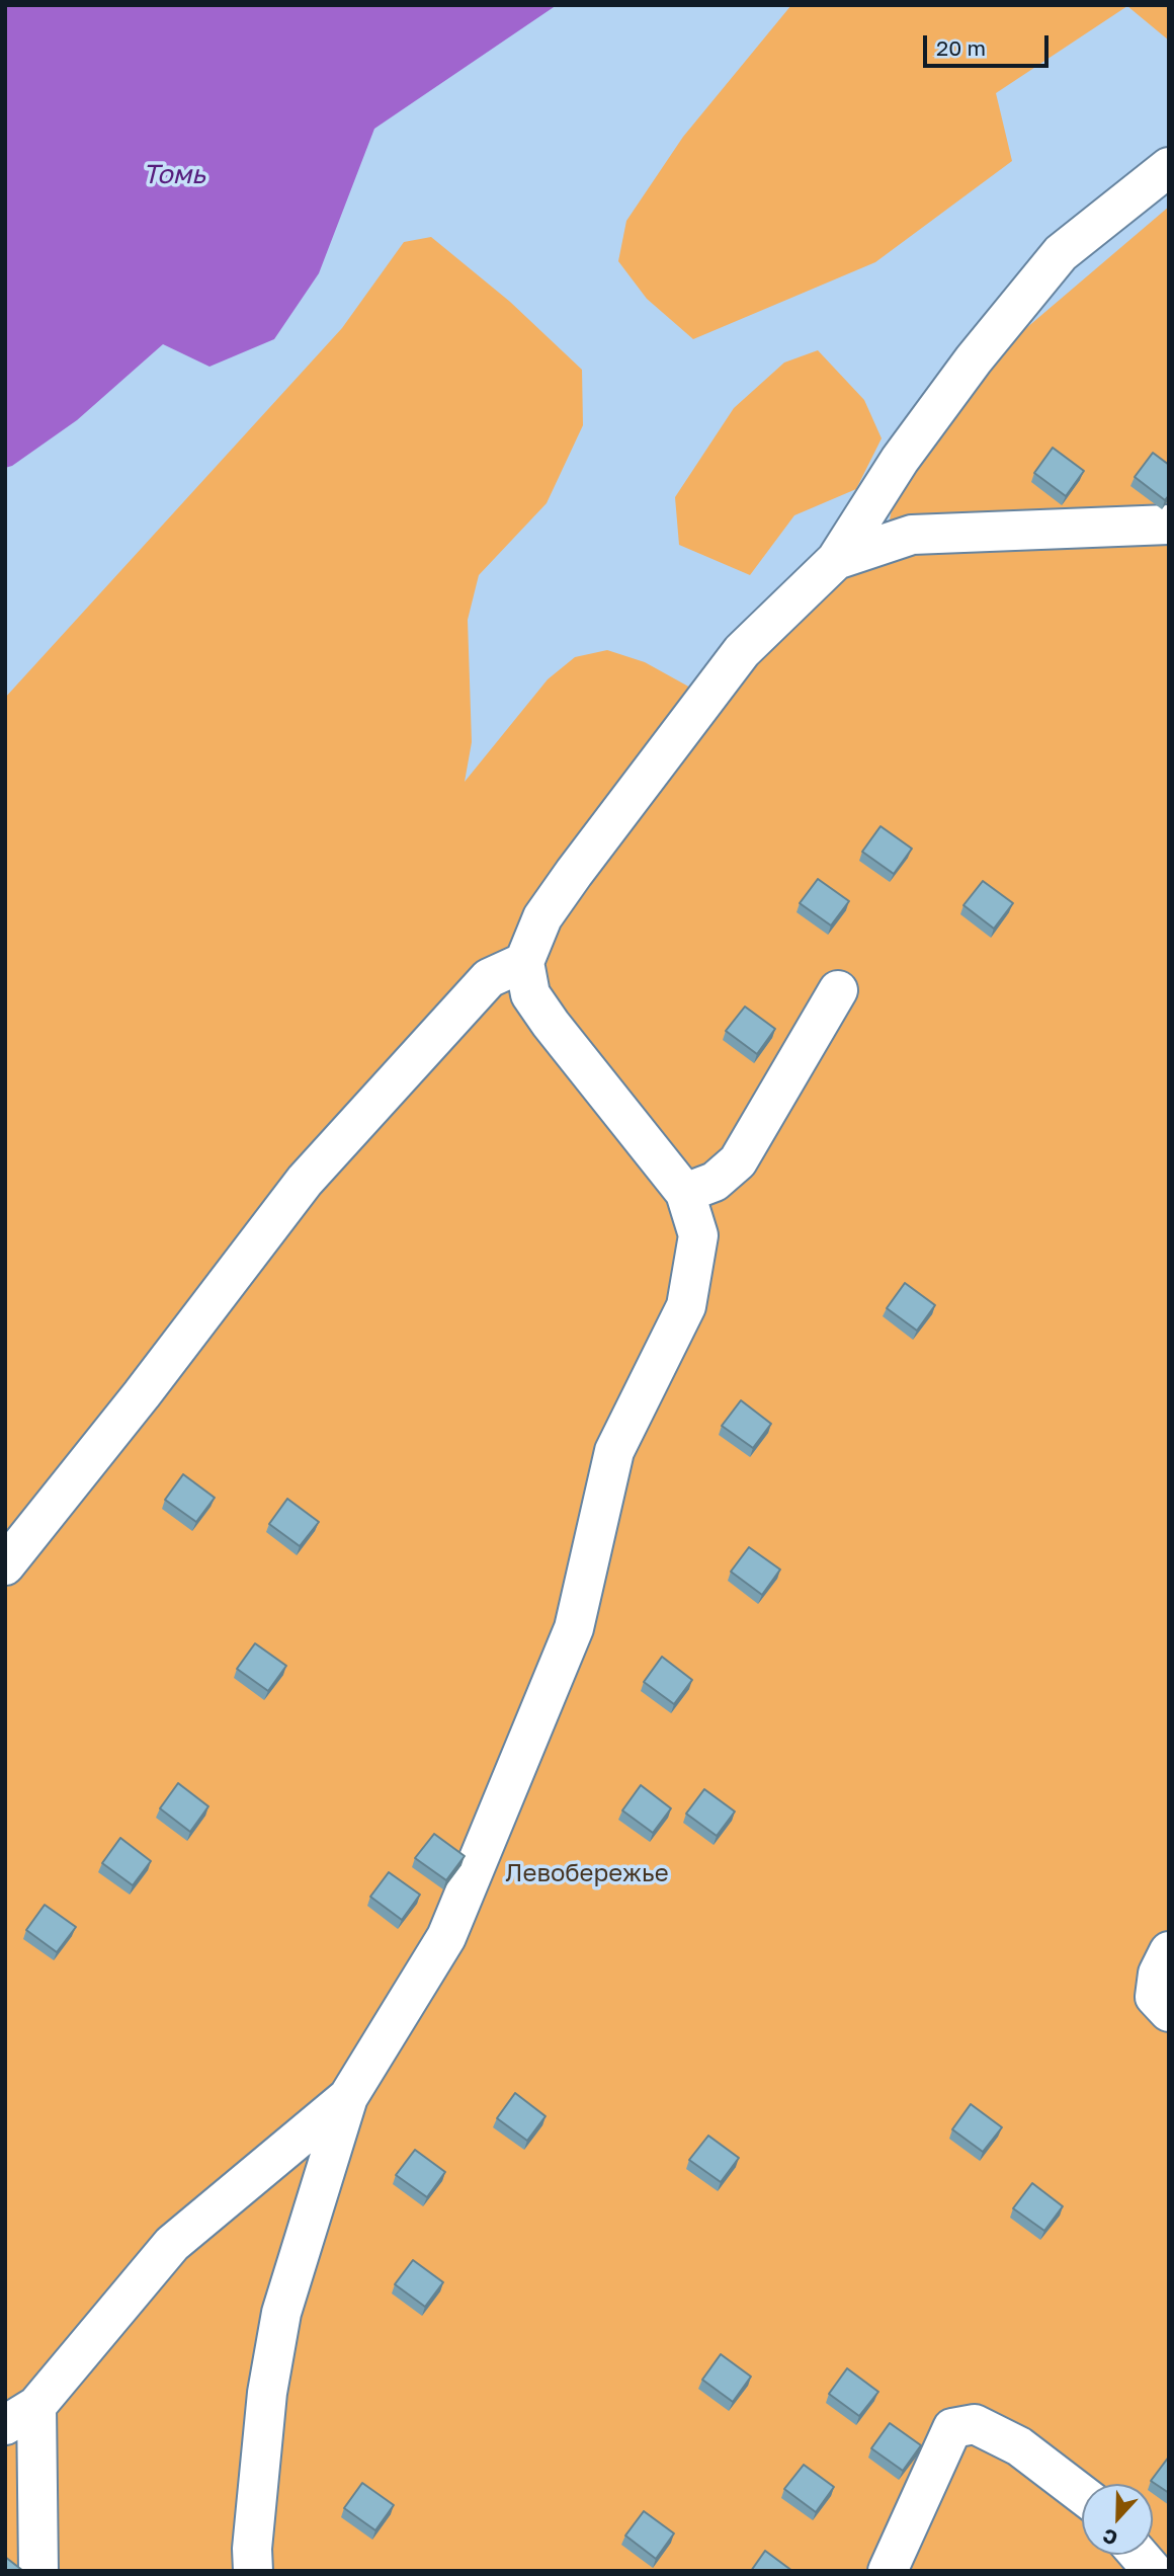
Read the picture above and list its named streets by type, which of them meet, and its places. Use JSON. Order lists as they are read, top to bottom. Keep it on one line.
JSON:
{"water":["Томь"],"parks":["Левобережье"],"scale_bar":"20 m","north":"bottom"}
